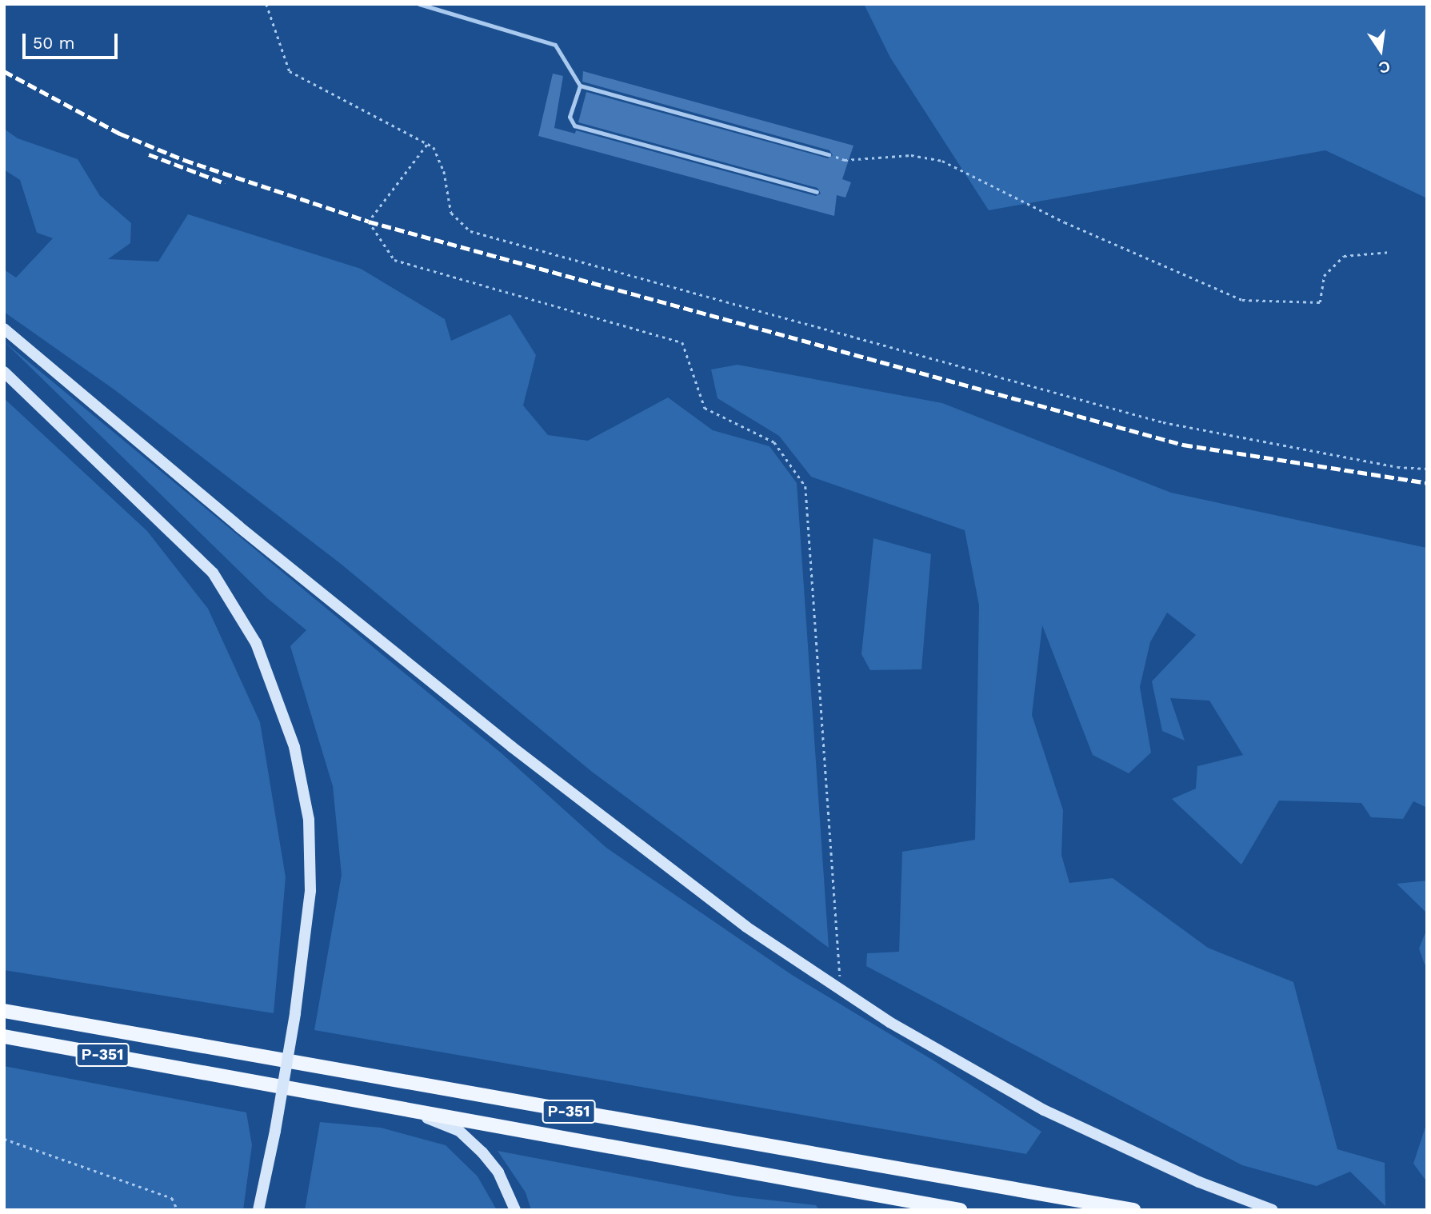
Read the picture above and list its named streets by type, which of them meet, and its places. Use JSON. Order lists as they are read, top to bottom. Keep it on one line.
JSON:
{"streets":{"main road":["Р-351"]},"scale_bar":"50 m","north":"bottom"}
